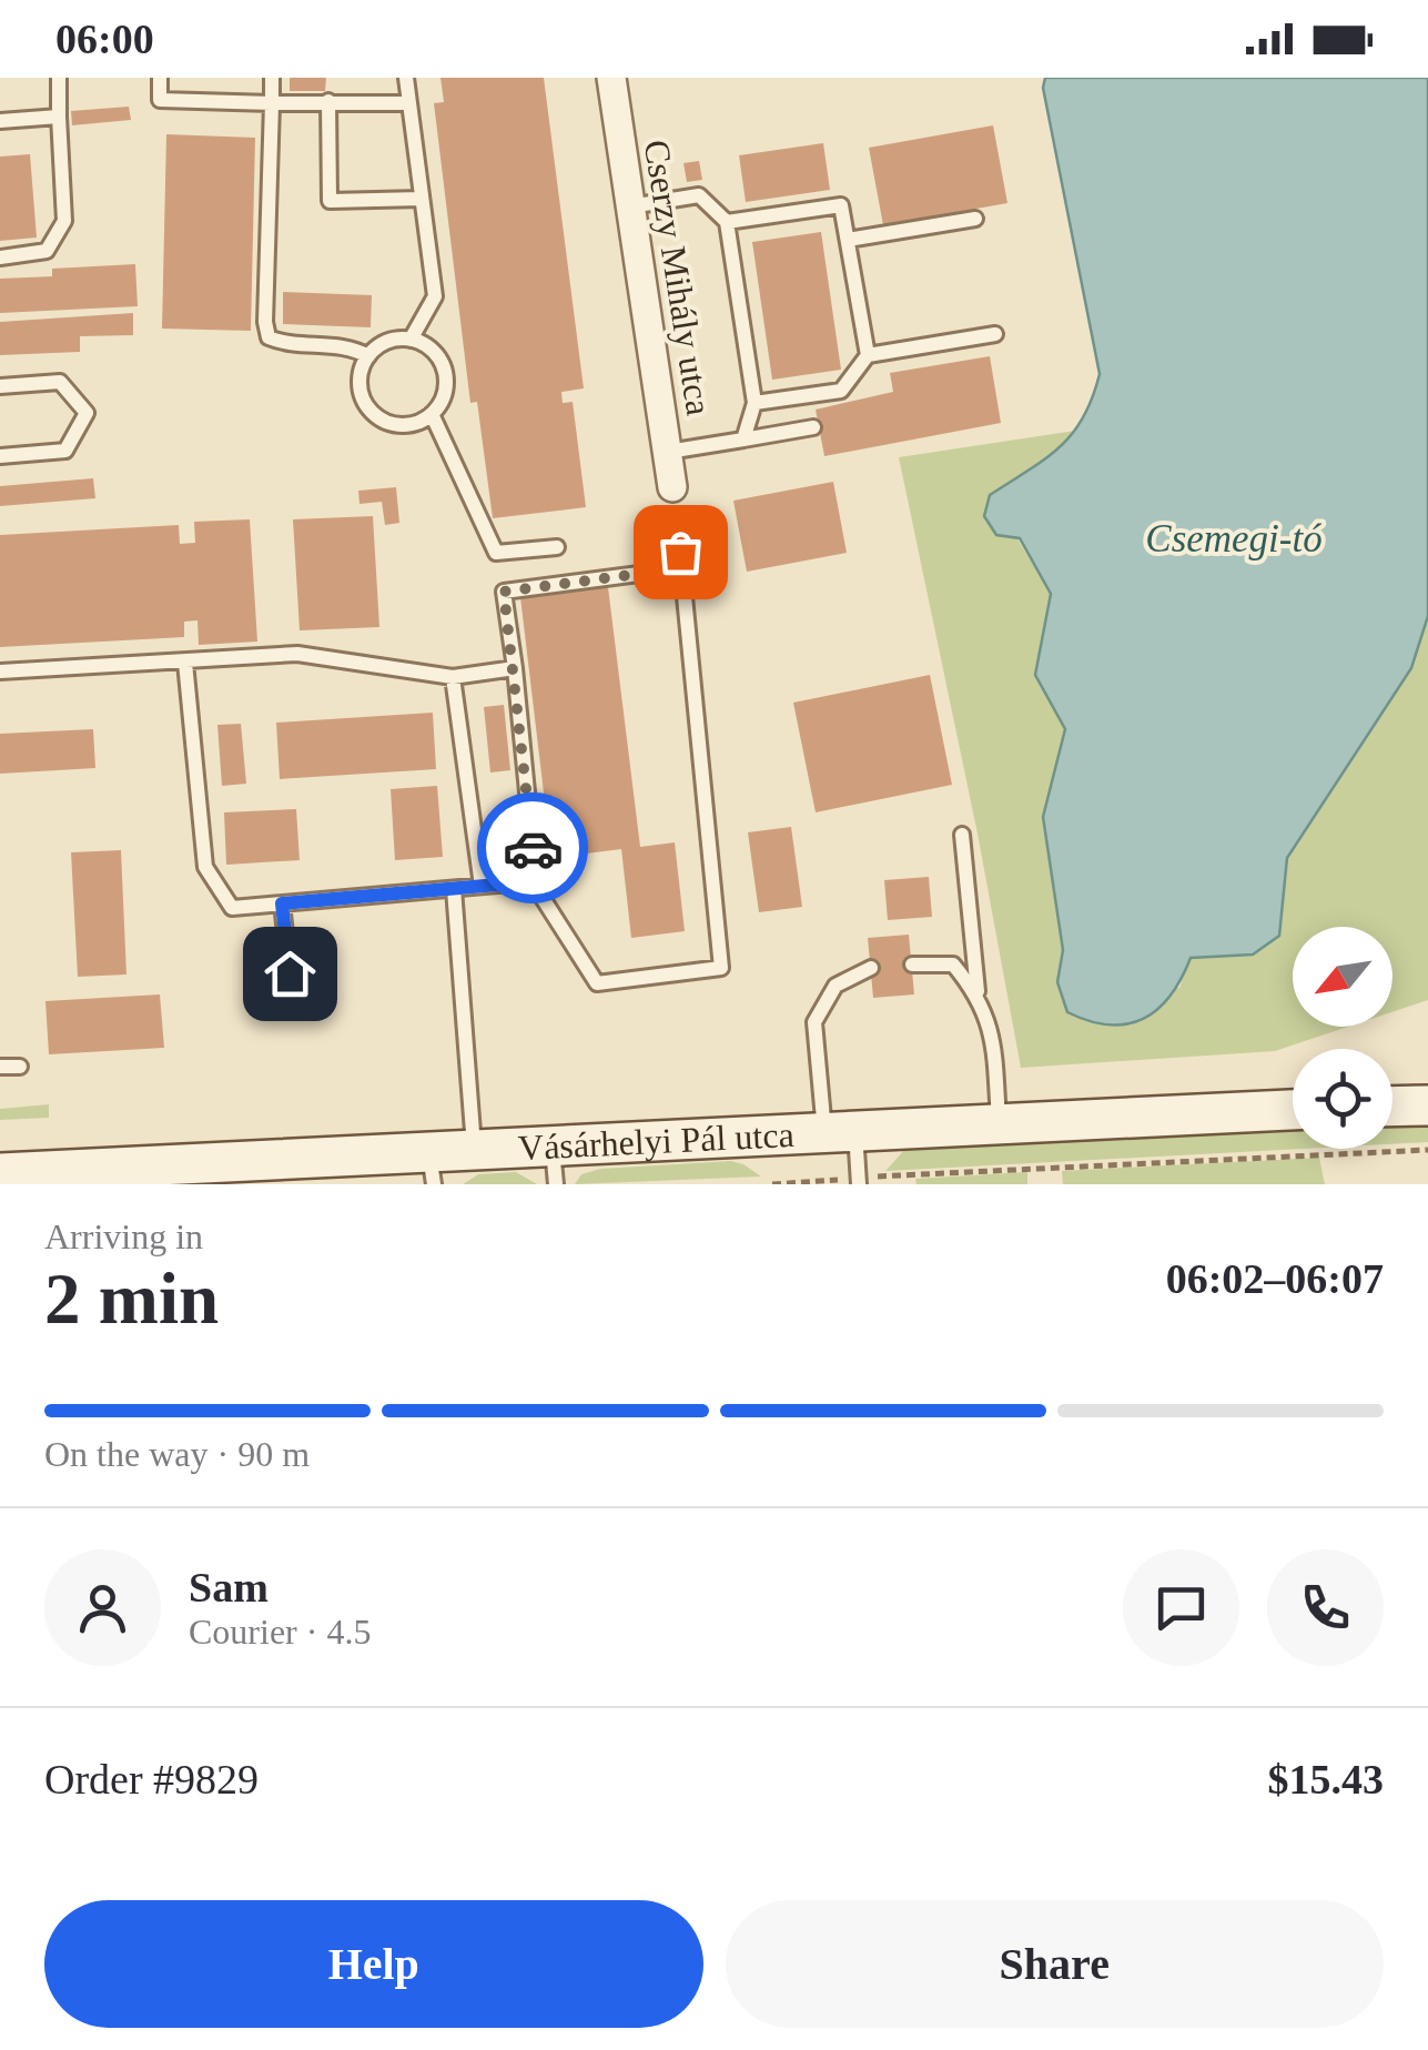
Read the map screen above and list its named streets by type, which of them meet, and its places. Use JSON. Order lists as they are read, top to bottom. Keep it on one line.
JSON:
{"streets":{"main road":["Vásárhelyi Pál utca"],"street":["Cserzy Mihály utca"]},"water":["Csemegi-tó"],"north":"bottom left","page":{"status":"06:00","heading":["2 min","Arriving in","06:02–06:07"],"panel":["Sam","Courier · 4.5","Order #9829","$15.43"],"bar":"On the way · 90 m","buttons":["Help","Share"]}}
